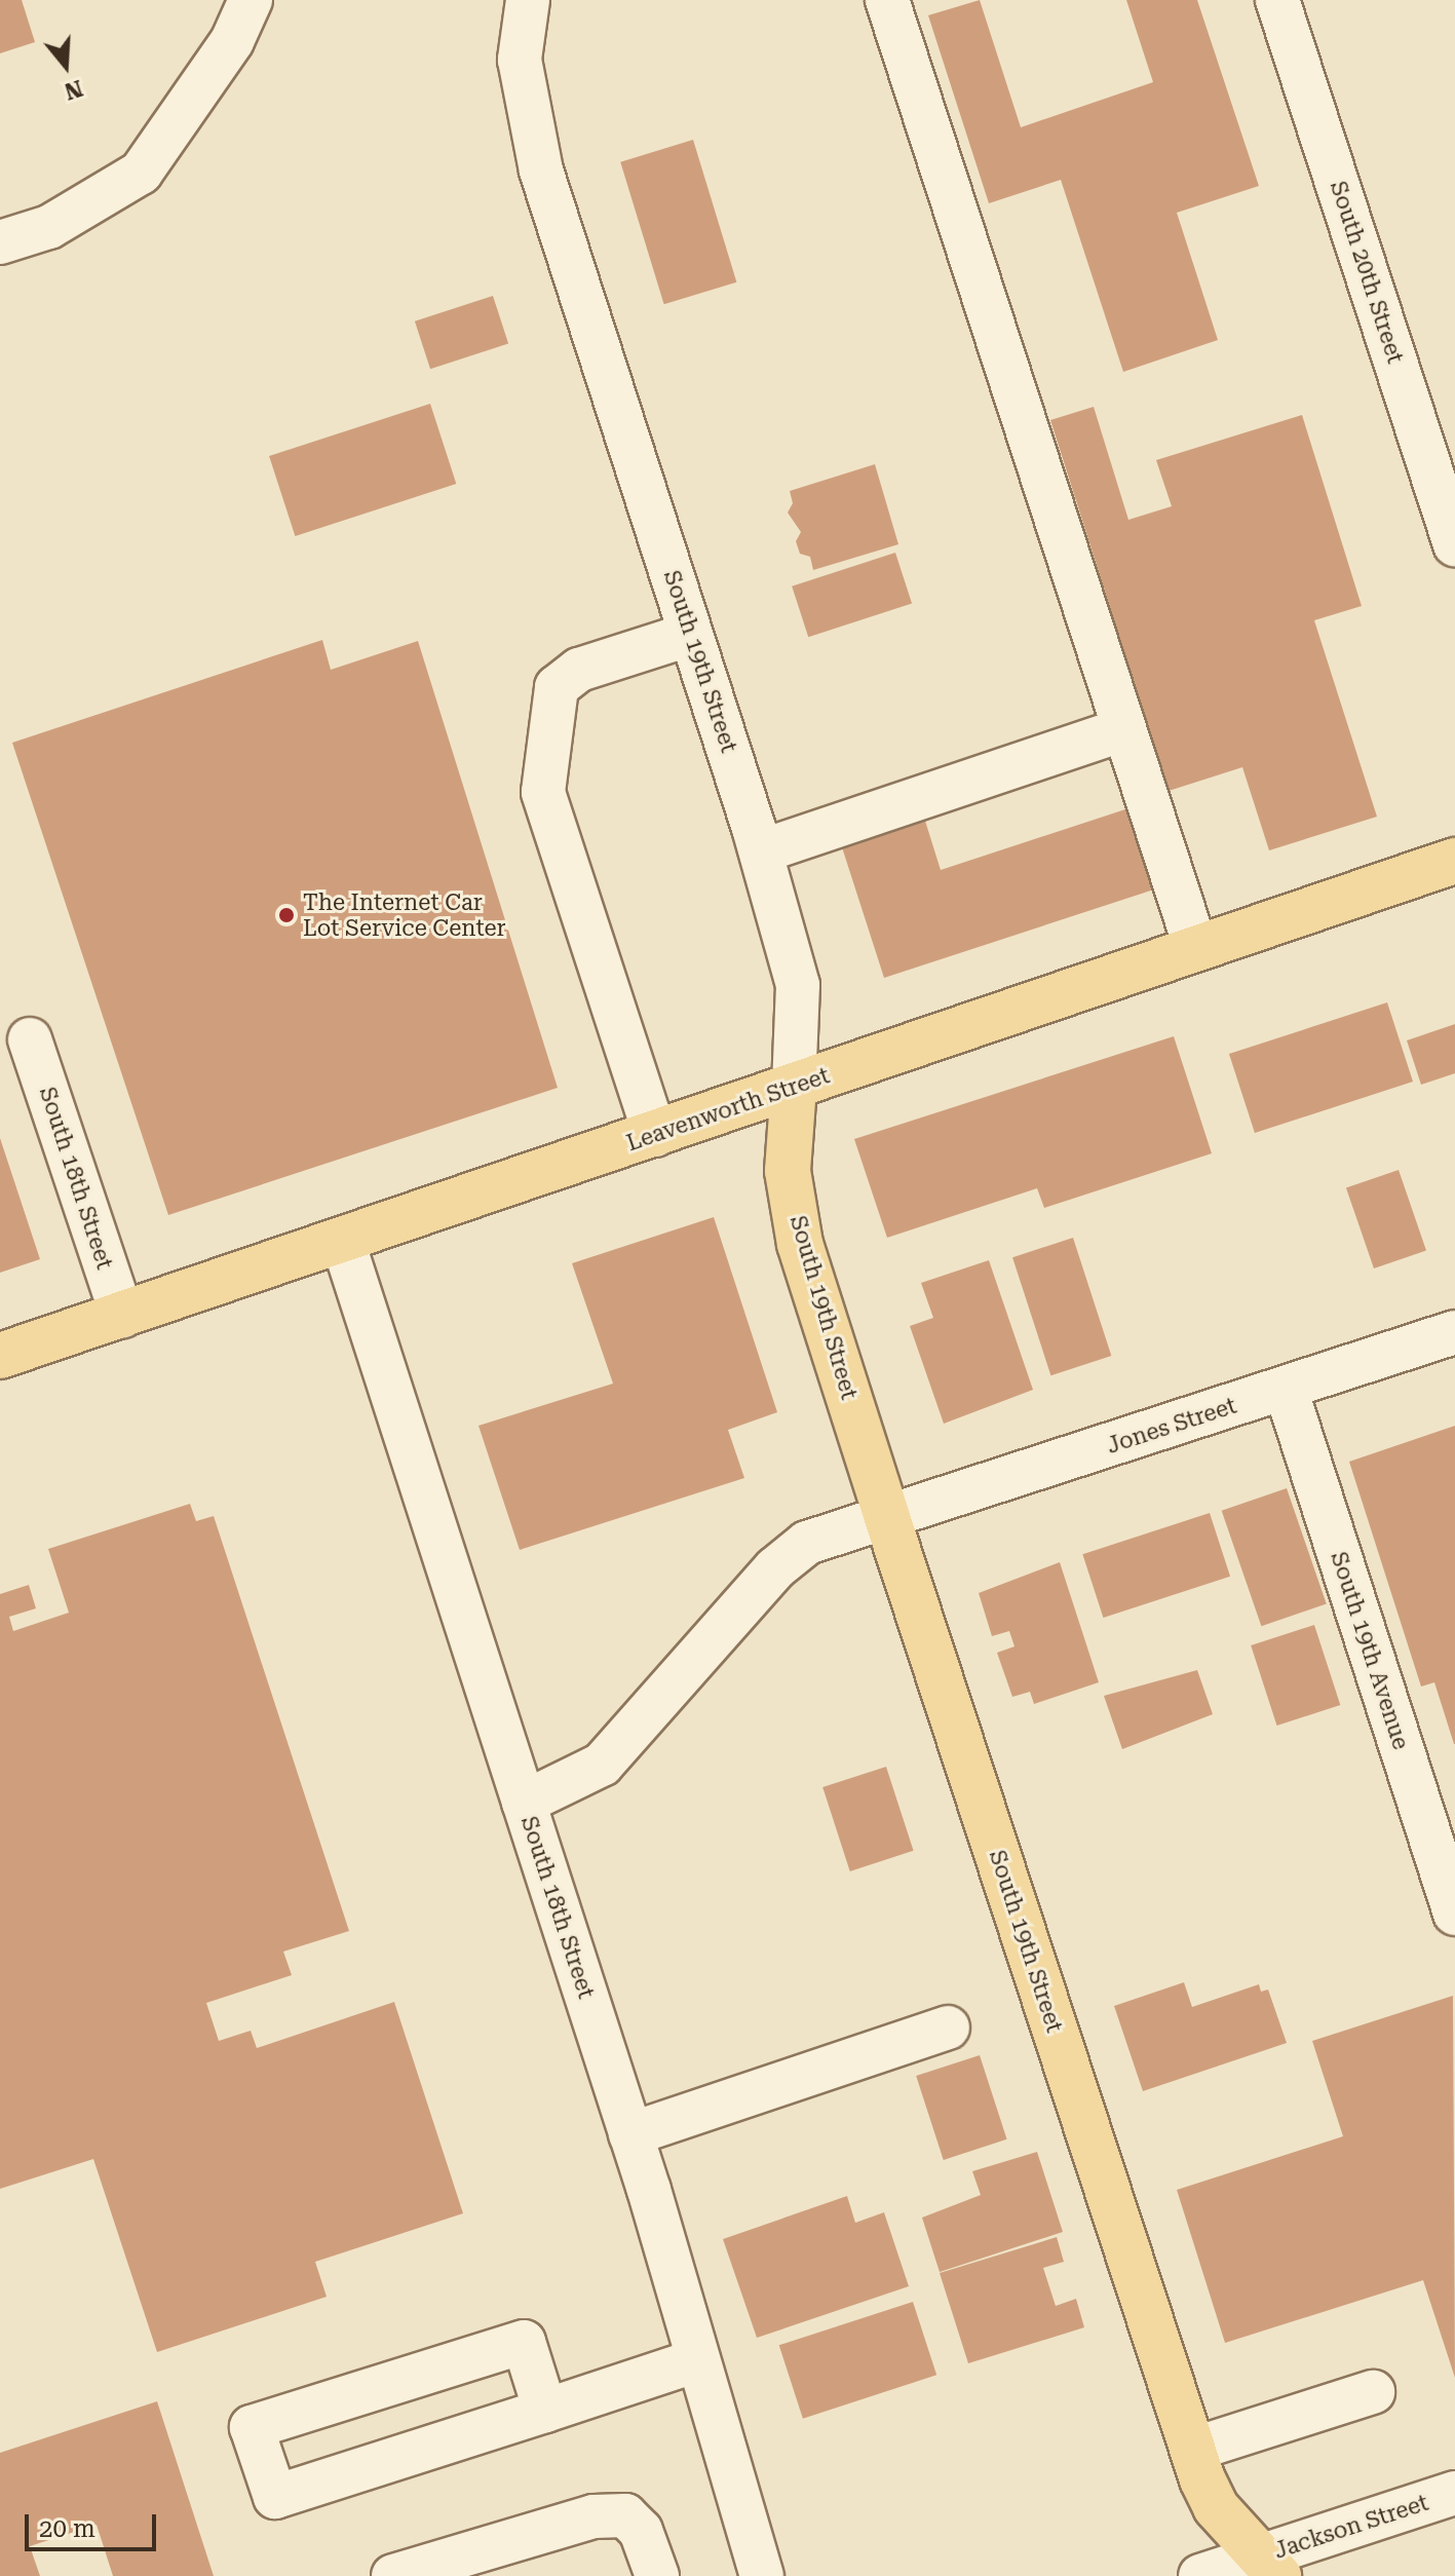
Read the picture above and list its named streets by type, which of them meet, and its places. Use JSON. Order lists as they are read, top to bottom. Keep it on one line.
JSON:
{"streets":{"main road":["South 19th Street","Leavenworth Street"],"street":["South 20th Street","South 18th Street","Jones Street","South 19th Avenue","Jackson Street"]},"crossings":[["South 19th Street","Leavenworth Street"],["South 19th Street","Jones Street"],["South 19th Street","Jackson Street"],["Leavenworth Street","South 18th Street"],["South 18th Street","Jones Street"],["Jones Street","South 19th Avenue"]],"places":["The Internet Car Lot Service Center"],"scale_bar":"20 m","north":"bottom"}
